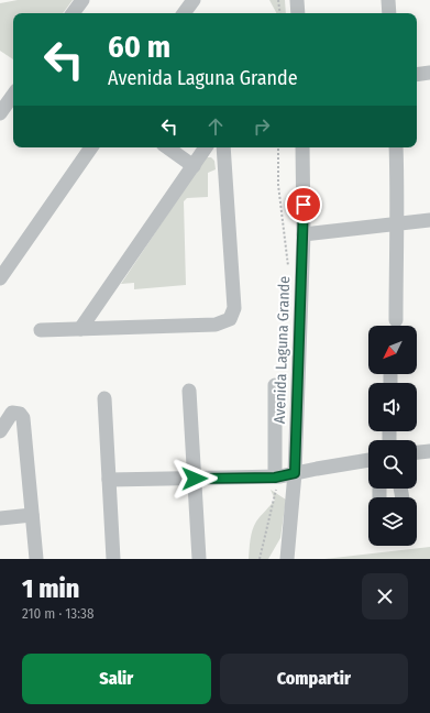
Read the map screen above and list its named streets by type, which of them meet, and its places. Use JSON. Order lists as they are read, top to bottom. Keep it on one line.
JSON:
{"streets":{"street":["Avenida Laguna Grande"]},"north":"bottom left","page":{"turn":["60 m","Avenida Laguna Grande"],"heading":["1 min","210 m · 13:38"],"buttons":["Salir","Compartir"]}}
